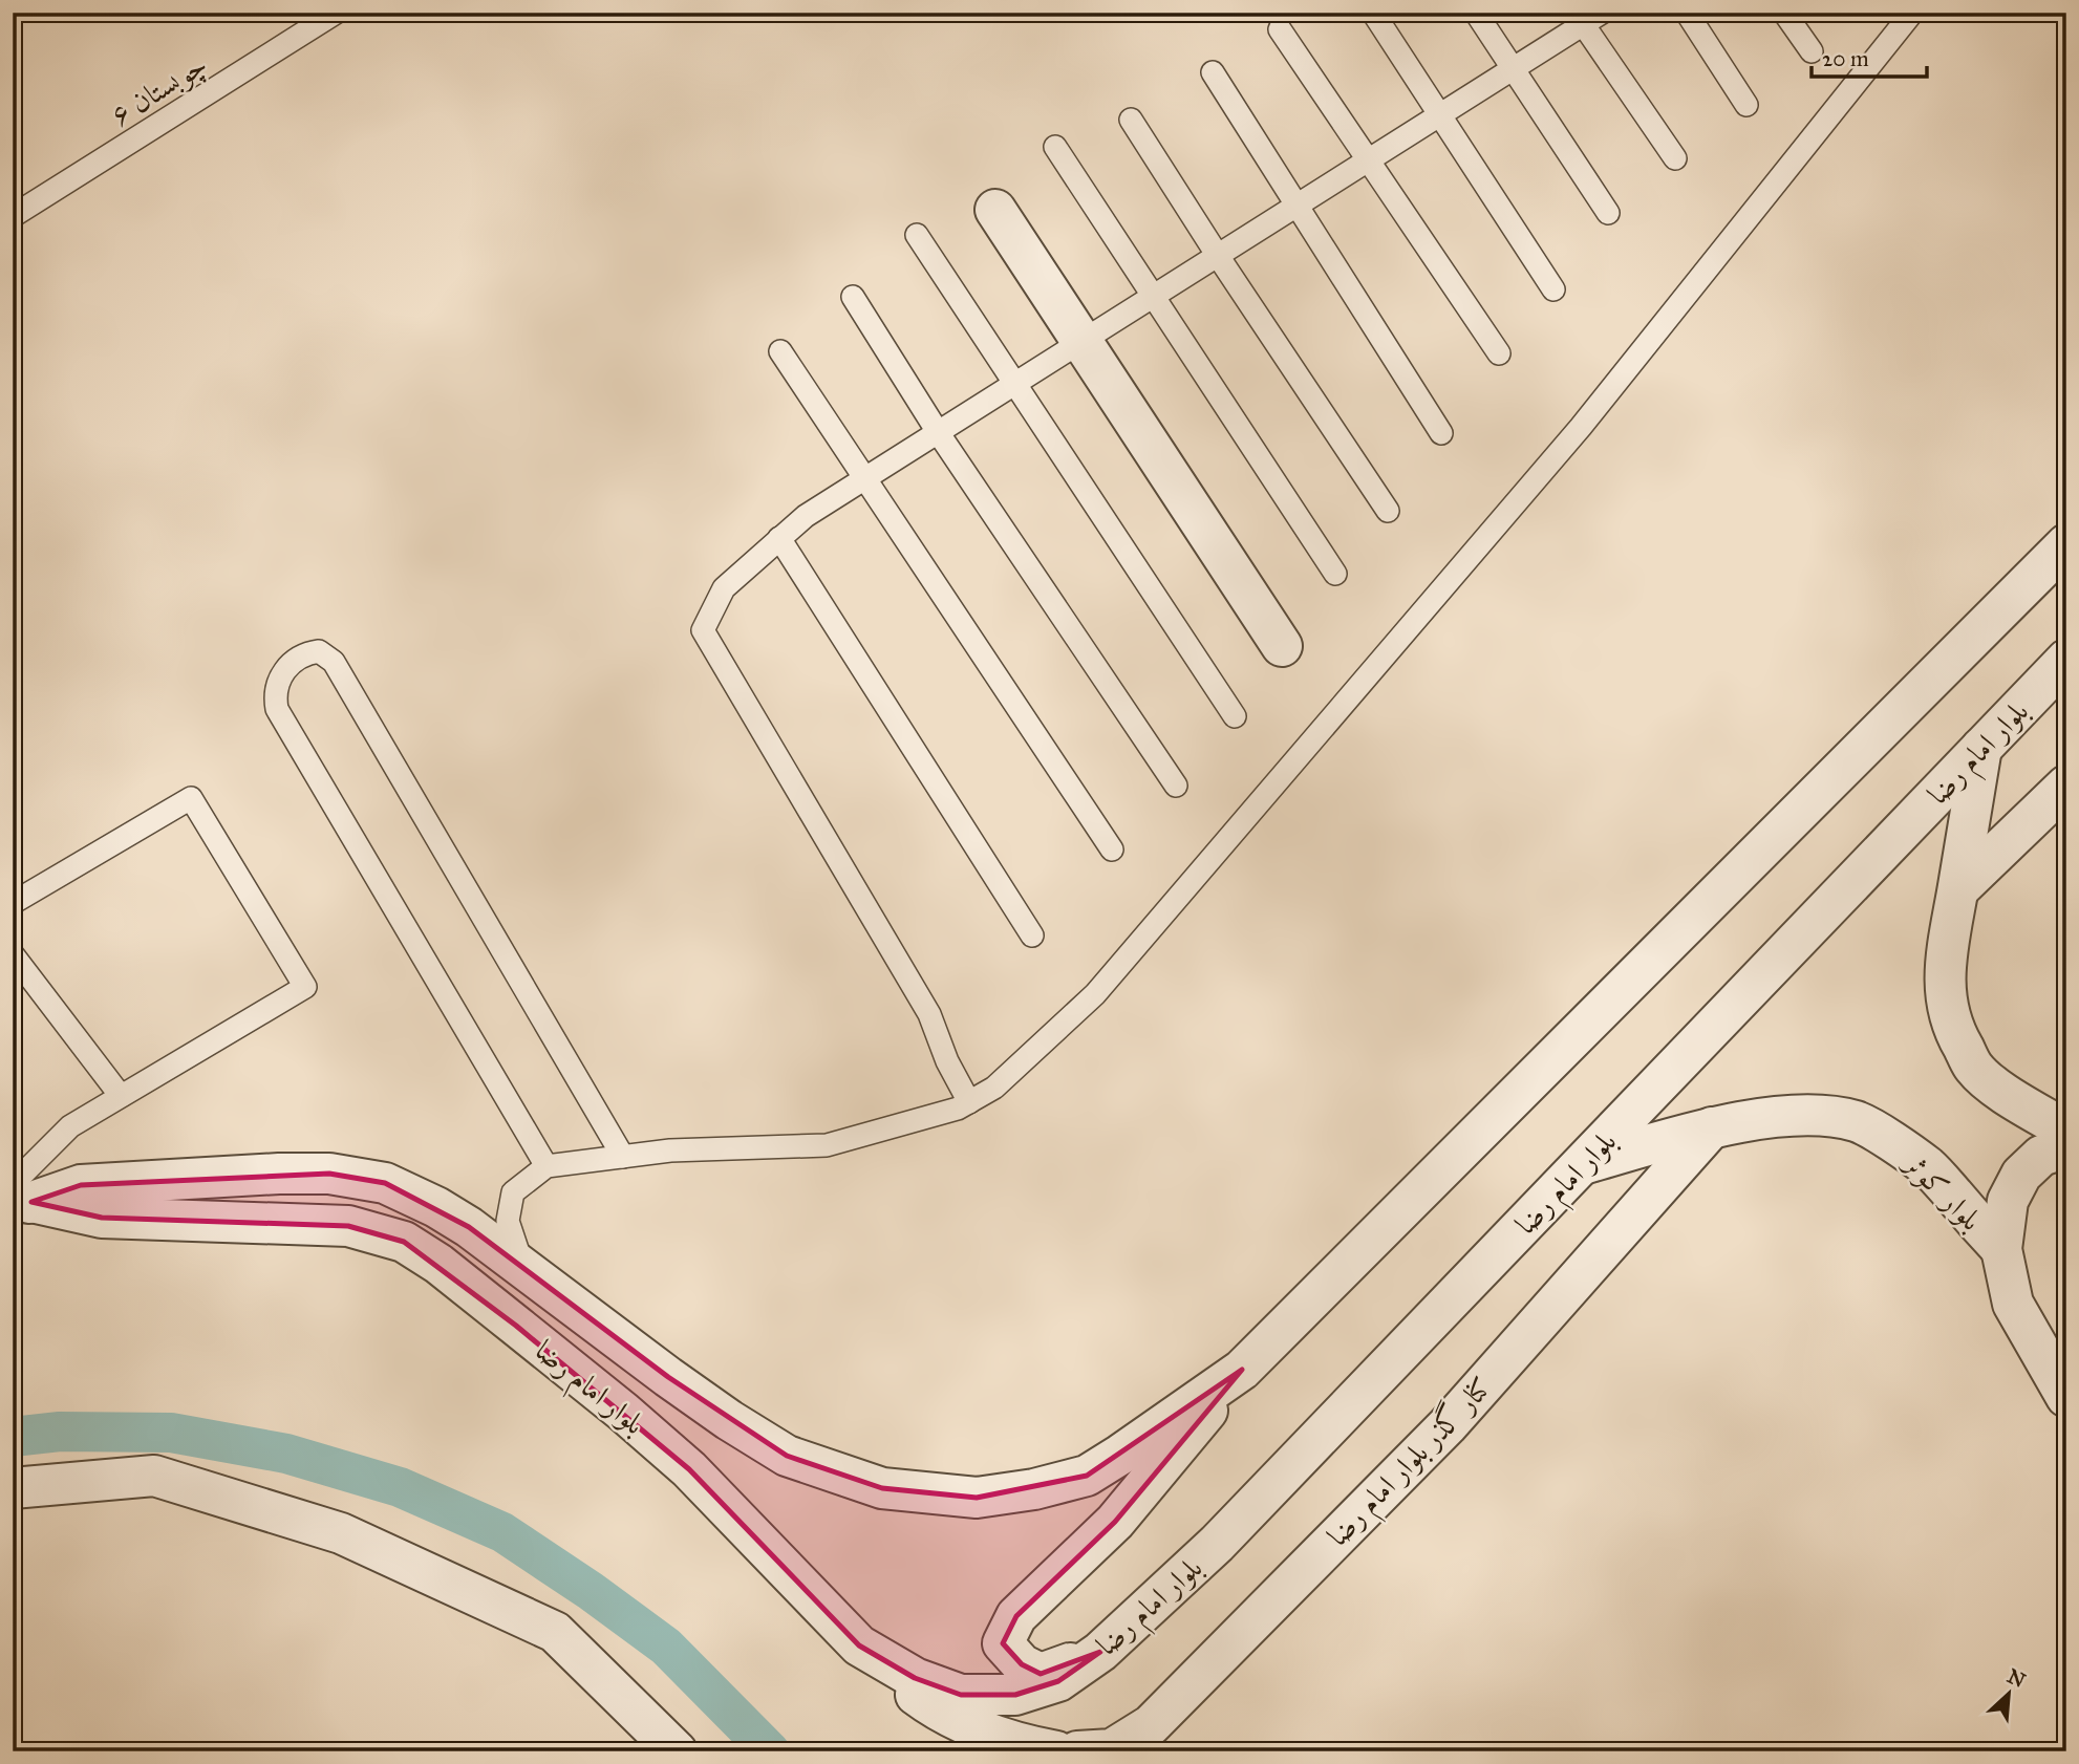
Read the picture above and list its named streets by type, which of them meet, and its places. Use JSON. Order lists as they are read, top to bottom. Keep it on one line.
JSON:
{"streets":{"street":["بلوار امام رضا","بلوار کوثر","کنار گذر بلوار امام رضا"],"lane":["چوبستان ۶"]},"crossings":[["بلوار امام رضا","بلوار کوثر"],["بلوار کوثر","کنار گذر بلوار امام رضا"]],"scale_bar":"20 m","north":"top right"}
